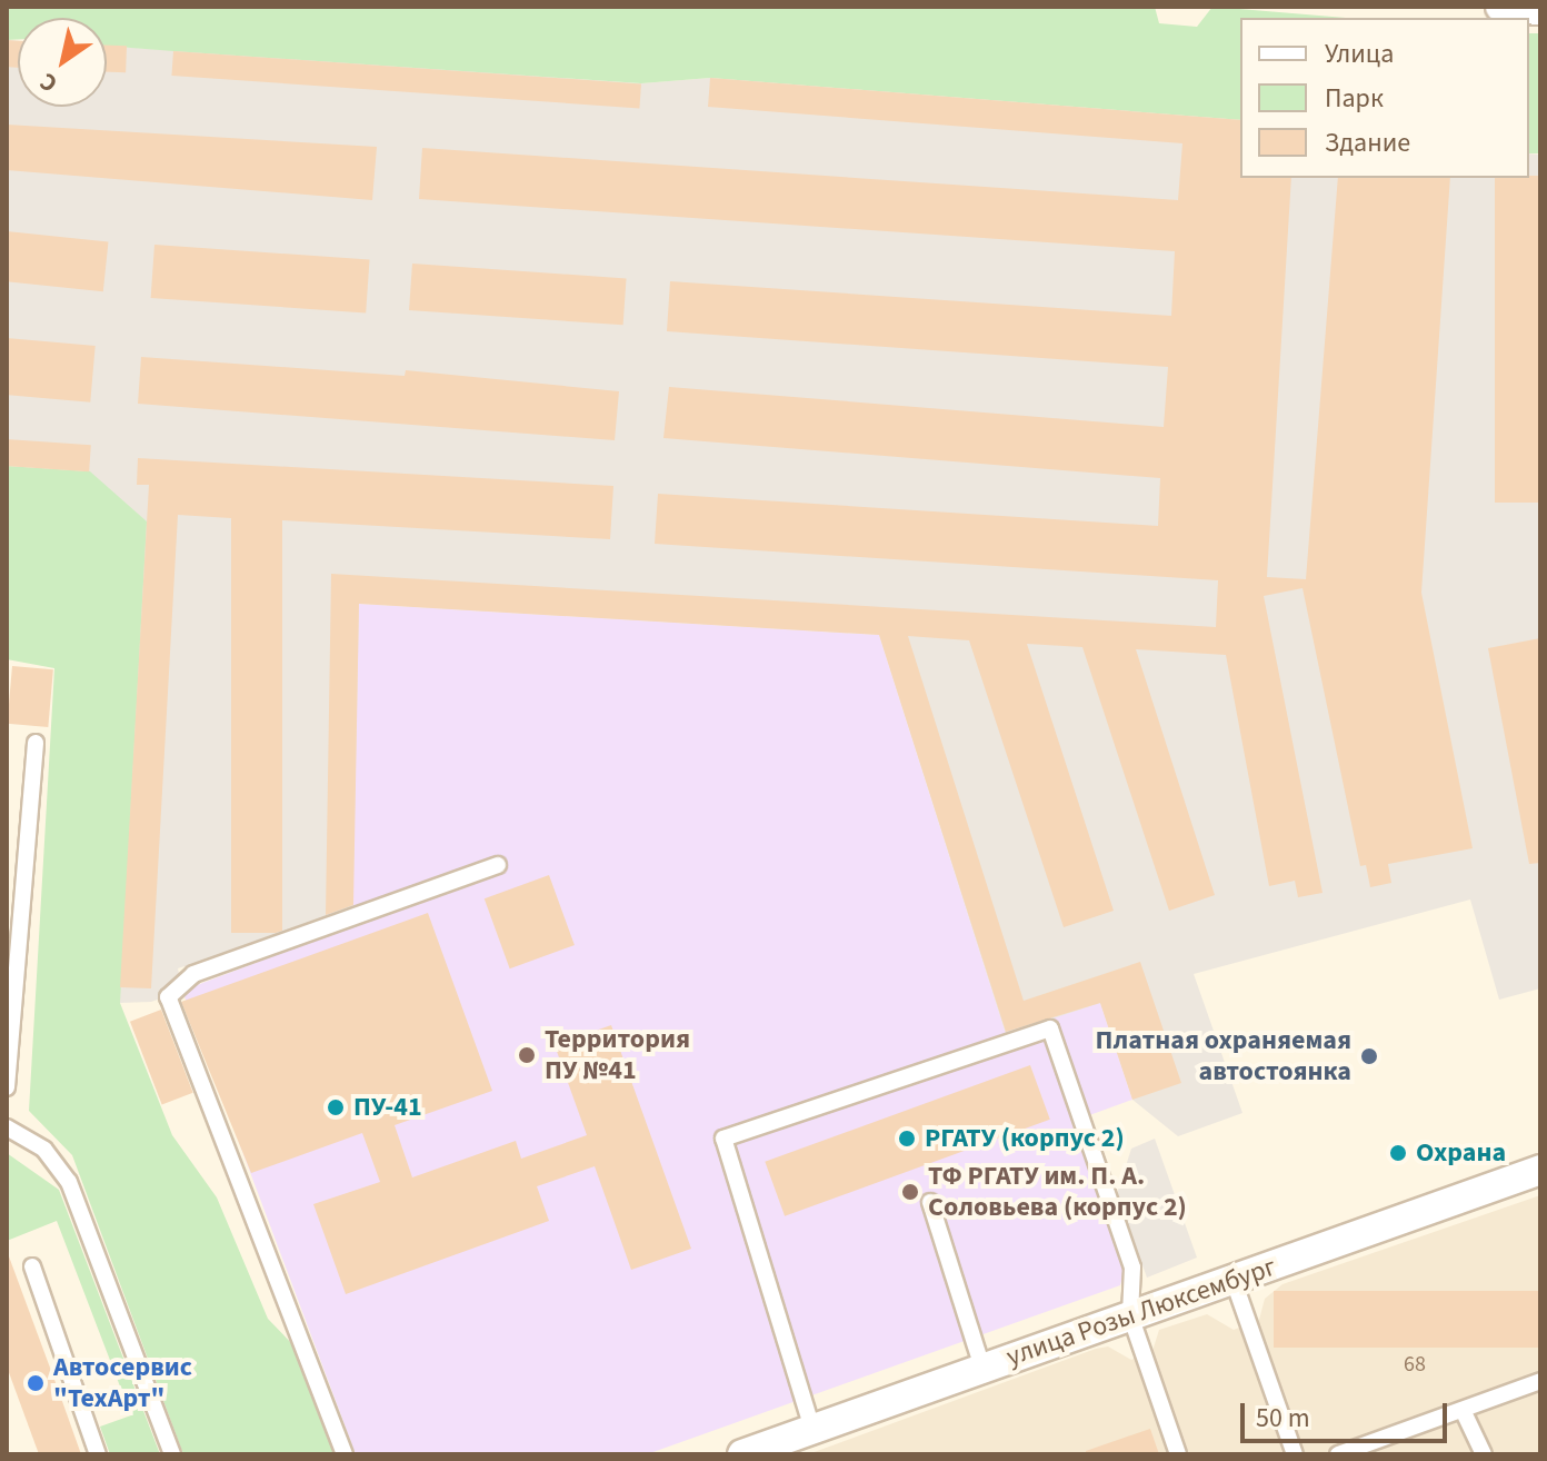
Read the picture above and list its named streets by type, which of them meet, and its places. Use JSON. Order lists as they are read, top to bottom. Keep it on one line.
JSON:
{"streets":{"street":["улица Розы Люксембург"]},"places":["Территория ПУ №41","Платная охраняемая автостоянка","ПУ-41","РГАТУ (корпус 2)","Охрана","ТФ РГАТУ им. П. А. Соловьева (корпус 2)","Автосервис \"ТехАрт\""],"house_numbers":["68"],"legend":["Улица","Парк","Здание"],"scale_bar":"50 m","north":"bottom left"}
